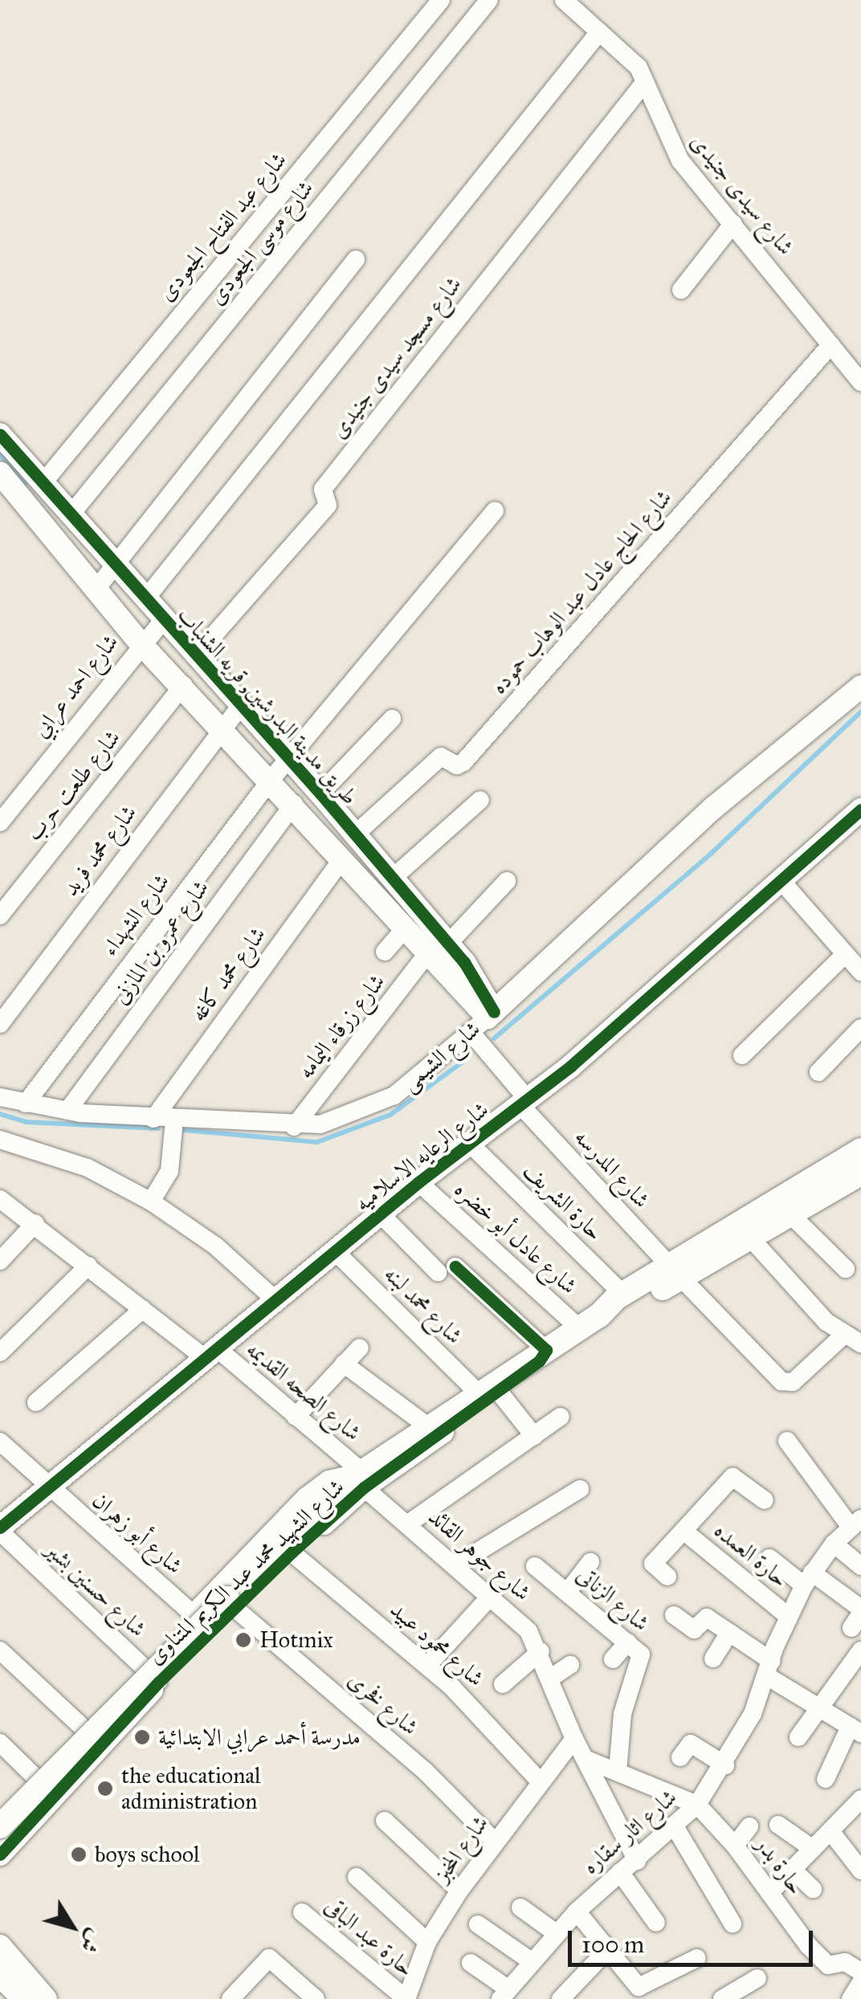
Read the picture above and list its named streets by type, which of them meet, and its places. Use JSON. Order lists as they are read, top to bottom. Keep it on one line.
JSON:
{"streets":{"street":["شارع سيدى جنيدى","شارع عبد الفتاح الجعودى","شارع موسى الجعودى","شارع مسجد سيدى جنيدى","شارع الحاج عادل عبد الوهاب حموده","شارع احمد عرابي","طريق مدينة البدرشين, قريه الشنباب","شارع طلعت حرب","شارع محمد فريد","شارع الشهداء","شارع عمرو بن المازنى","شارع محمد كاغه","شارع زرقاء اليمامه","شارع الشيمى","شارع الرعايه الاسلاميه","شارع المدرسه","حارة الشريف","شارع عادل أبو خضره","شارع محمد لبنه","شارع الصحه القديمه","شارع أبو زهران","شارع جوهر القائد","حارة العمده","شارع الشهيد محمد عبد الكريم المتناوى","شارع حسنين بشير","شارع الزناتى","شارع محمود عبيد","شارع فخرى","شارع اثار سقاره","شارع المخبز","حارة بدر","حارة عبد الباقى"]},"crossings":[["شارع سيدى جنيدى","شارع مسجد سيدى جنيدى"],["شارع سيدى جنيدى","شارع الحاج عادل عبد الوهاب حموده"],["شارع عبد الفتاح الجعودى","طريق مدينة البدرشين, قريه الشنباب"],["شارع موسى الجعودى","طريق مدينة البدرشين, قريه الشنباب"],["شارع مسجد سيدى جنيدى","طريق مدينة البدرشين, قريه الشنباب"],["شارع الحاج عادل عبد الوهاب حموده","طريق مدينة البدرشين, قريه الشنباب"],["شارع احمد عرابي","طريق مدينة البدرشين, قريه الشنباب"],["طريق مدينة البدرشين, قريه الشنباب","شارع طلعت حرب"],["طريق مدينة البدرشين, قريه الشنباب","شارع محمد فريد"],["طريق مدينة البدرشين, قريه الشنباب","شارع الشهداء"],["طريق مدينة البدرشين, قريه الشنباب","شارع عمرو بن المازنى"],["طريق مدينة البدرشين, قريه الشنباب","شارع محمد كاغه"],["طريق مدينة البدرشين, قريه الشنباب","شارع زرقاء اليمامه"],["طريق مدينة البدرشين, قريه الشنباب","شارع الشيمى"],["طريق مدينة البدرشين, قريه الشنباب","شارع المدرسه"],["شارع الشهداء","شارع الشيمى"],["شارع عمرو بن المازنى","شارع الشيمى"],["شارع محمد كاغه","شارع الشيمى"],["شارع زرقاء اليمامه","شارع الشيمى"],["شارع الشيمى","شارع المدرسه"],["شارع الرعايه الاسلاميه","شارع المدرسه"],["شارع الرعايه الاسلاميه","حارة الشريف"],["شارع الرعايه الاسلاميه","شارع عادل أبو خضره"],["شارع الرعايه الاسلاميه","شارع محمد لبنه"],["شارع الرعايه الاسلاميه","شارع الصحه القديمه"],["شارع الرعايه الاسلاميه","شارع أبو زهران"],["شارع الرعايه الاسلاميه","شارع حسنين بشير"],["شارع محمد لبنه","شارع الشهيد محمد عبد الكريم المتناوى"],["شارع الصحه القديمه","شارع جوهر القائد"],["شارع الصحه القديمه","شارع الشهيد محمد عبد الكريم المتناوى"],["شارع أبو زهران","شارع الشهيد محمد عبد الكريم المتناوى"],["شارع جوهر القائد","شارع الشهيد محمد عبد الكريم المتناوى"],["شارع جوهر القائد","شارع اثار سقاره"],["شارع جوهر القائد","شارع المخبز"],["حارة العمده","شارع اثار سقاره"],["شارع الشهيد محمد عبد الكريم المتناوى","شارع حسنين بشير"],["شارع الشهيد محمد عبد الكريم المتناوى","شارع محمود عبيد"],["شارع الشهيد محمد عبد الكريم المتناوى","شارع فخرى"],["شارع محمود عبيد","شارع المخبز"],["شارع فخرى","شارع المخبز"],["شارع اثار سقاره","حارة بدر"],["شارع المخبز","حارة عبد الباقى"]],"places":["Hotmix","مدرسة أحمد عرابي الابتدائية","the educational administration","boys school"],"scale_bar":"100 m","north":"bottom right"}
